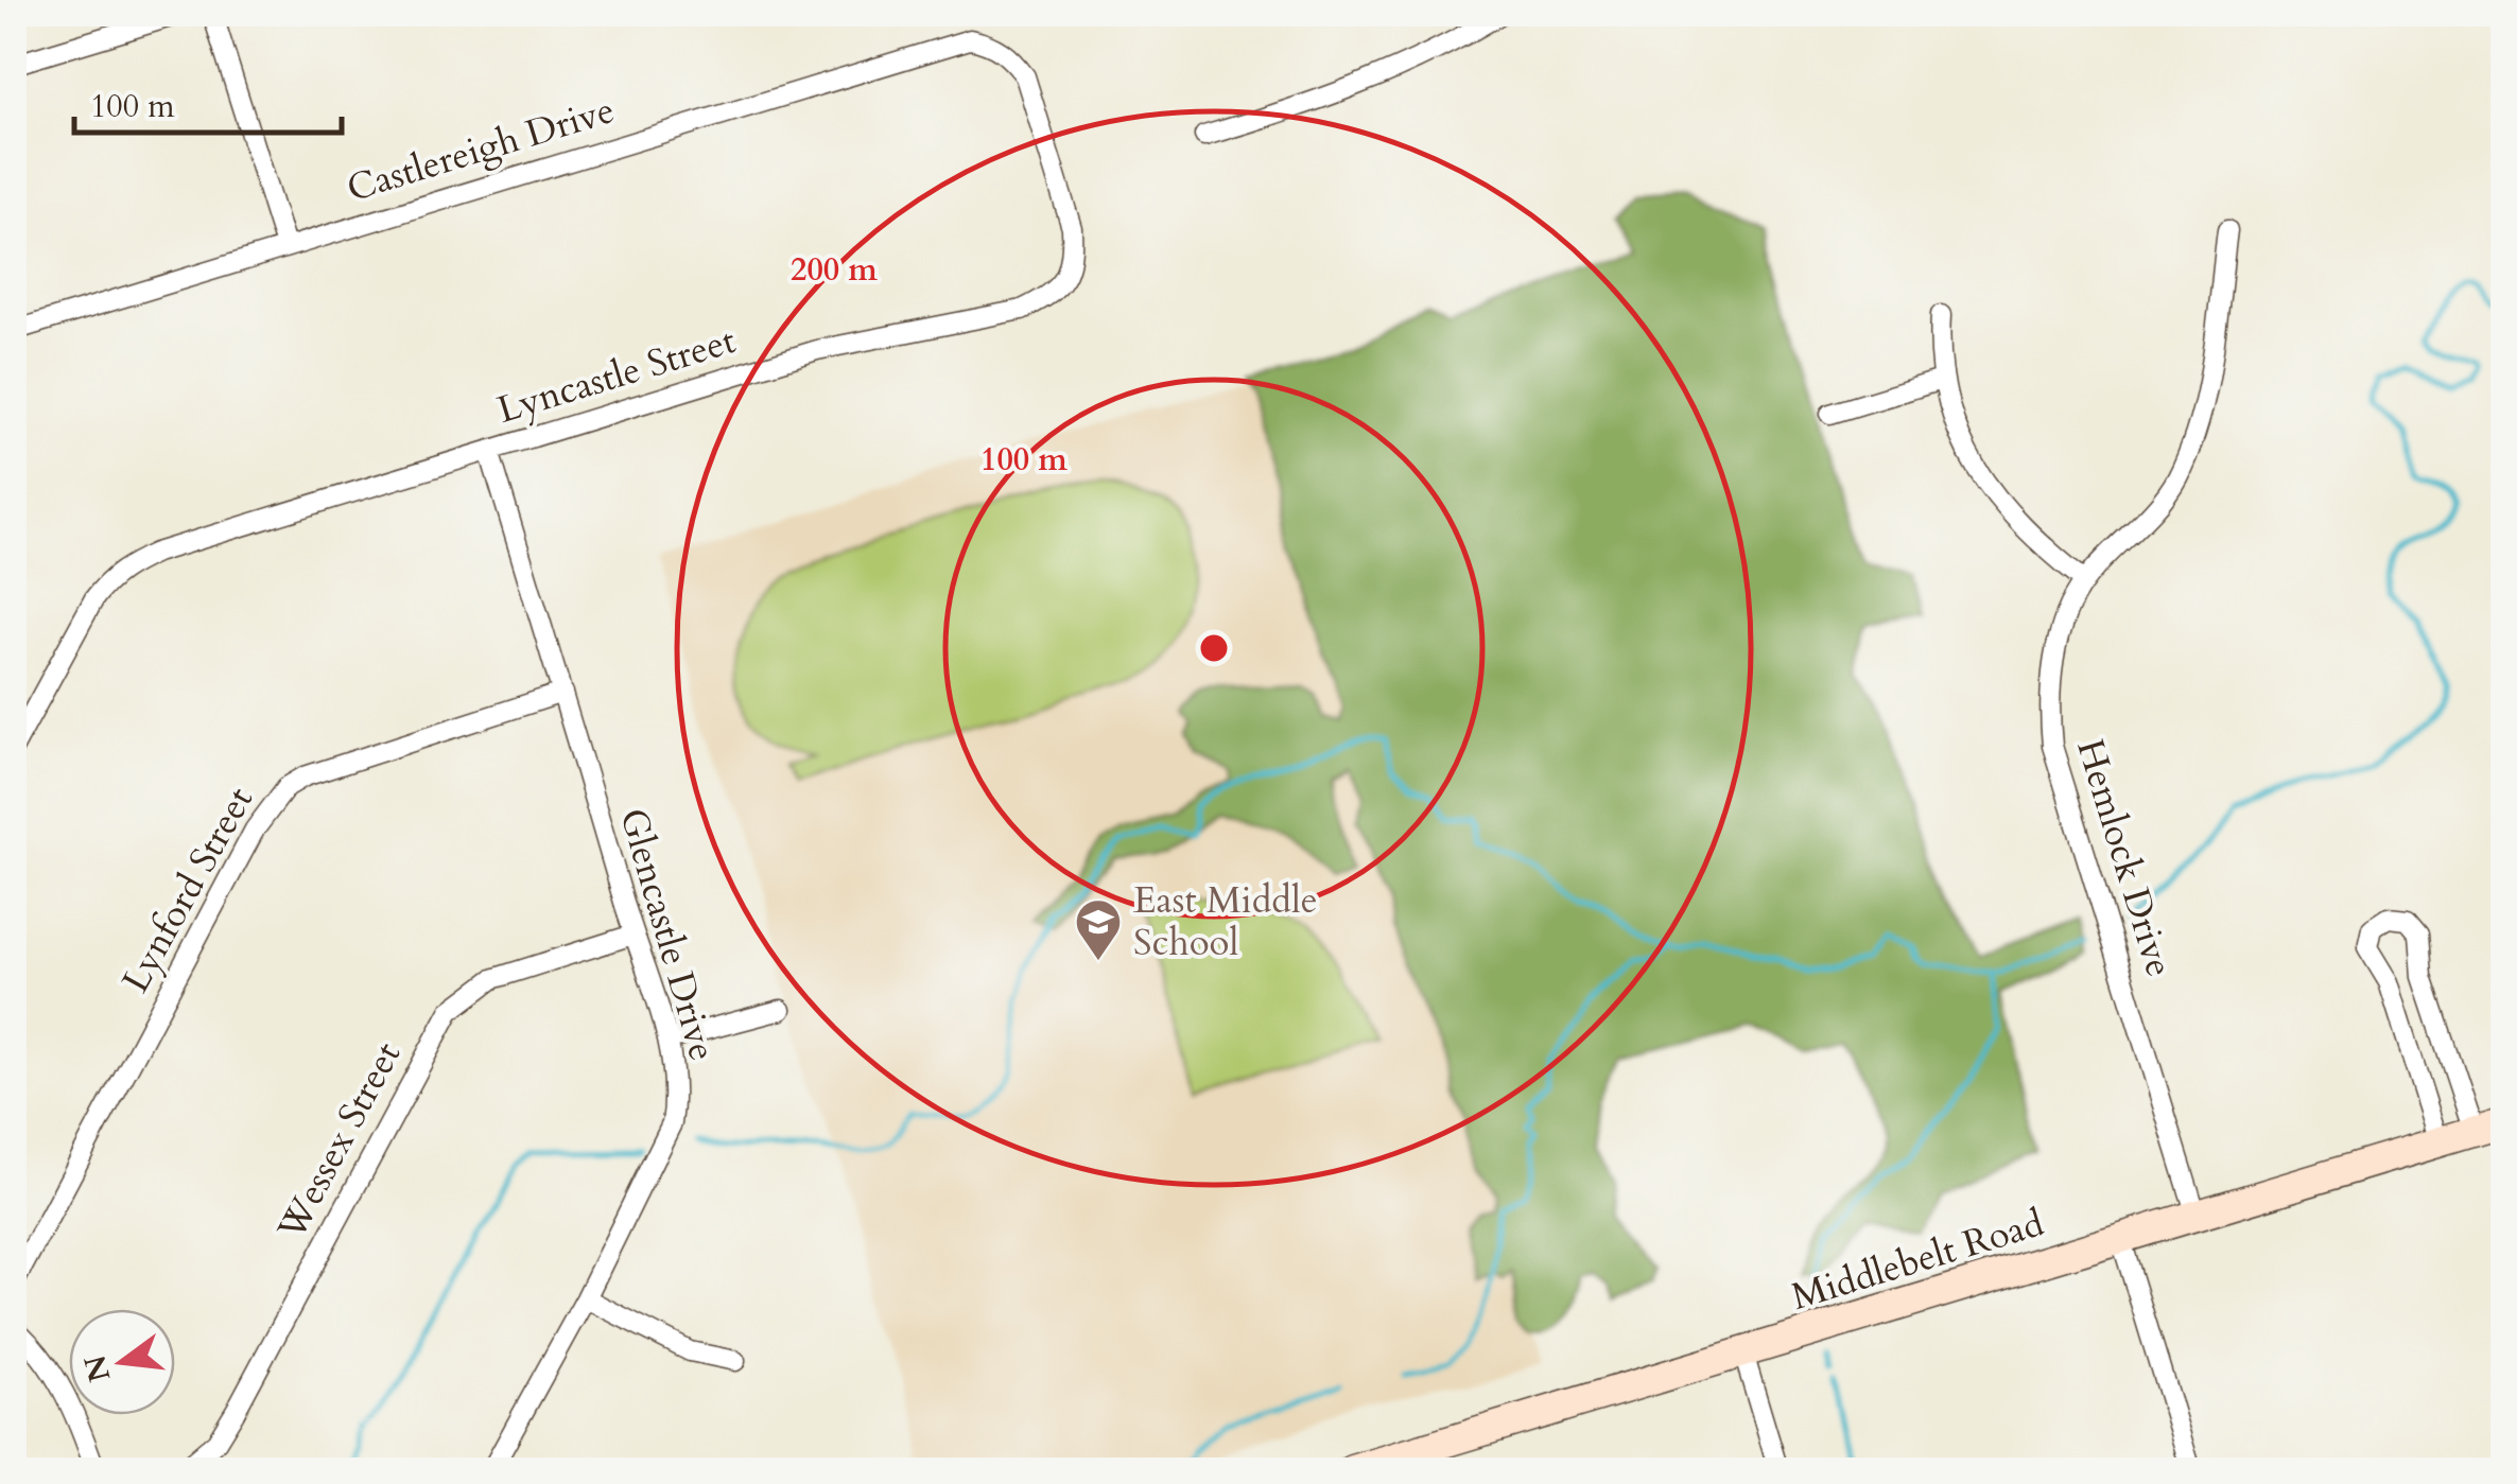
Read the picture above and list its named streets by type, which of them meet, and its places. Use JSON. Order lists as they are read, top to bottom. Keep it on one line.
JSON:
{"streets":{"street":["Castlereigh Drive","Lyncastle Street","Hemlock Drive","Lynford Street","Glencastle Drive","Wessex Street","Middlebelt Road"]},"crossings":[["Castlereigh Drive","Lyncastle Street"],["Lyncastle Street","Glencastle Drive"],["Hemlock Drive","Middlebelt Road"],["Lynford Street","Glencastle Drive"],["Glencastle Drive","Wessex Street"]],"places":{"school or university":["East Middle School"]},"scale_bar":"100 m","north":"left","rings":["200 m","100 m"]}
